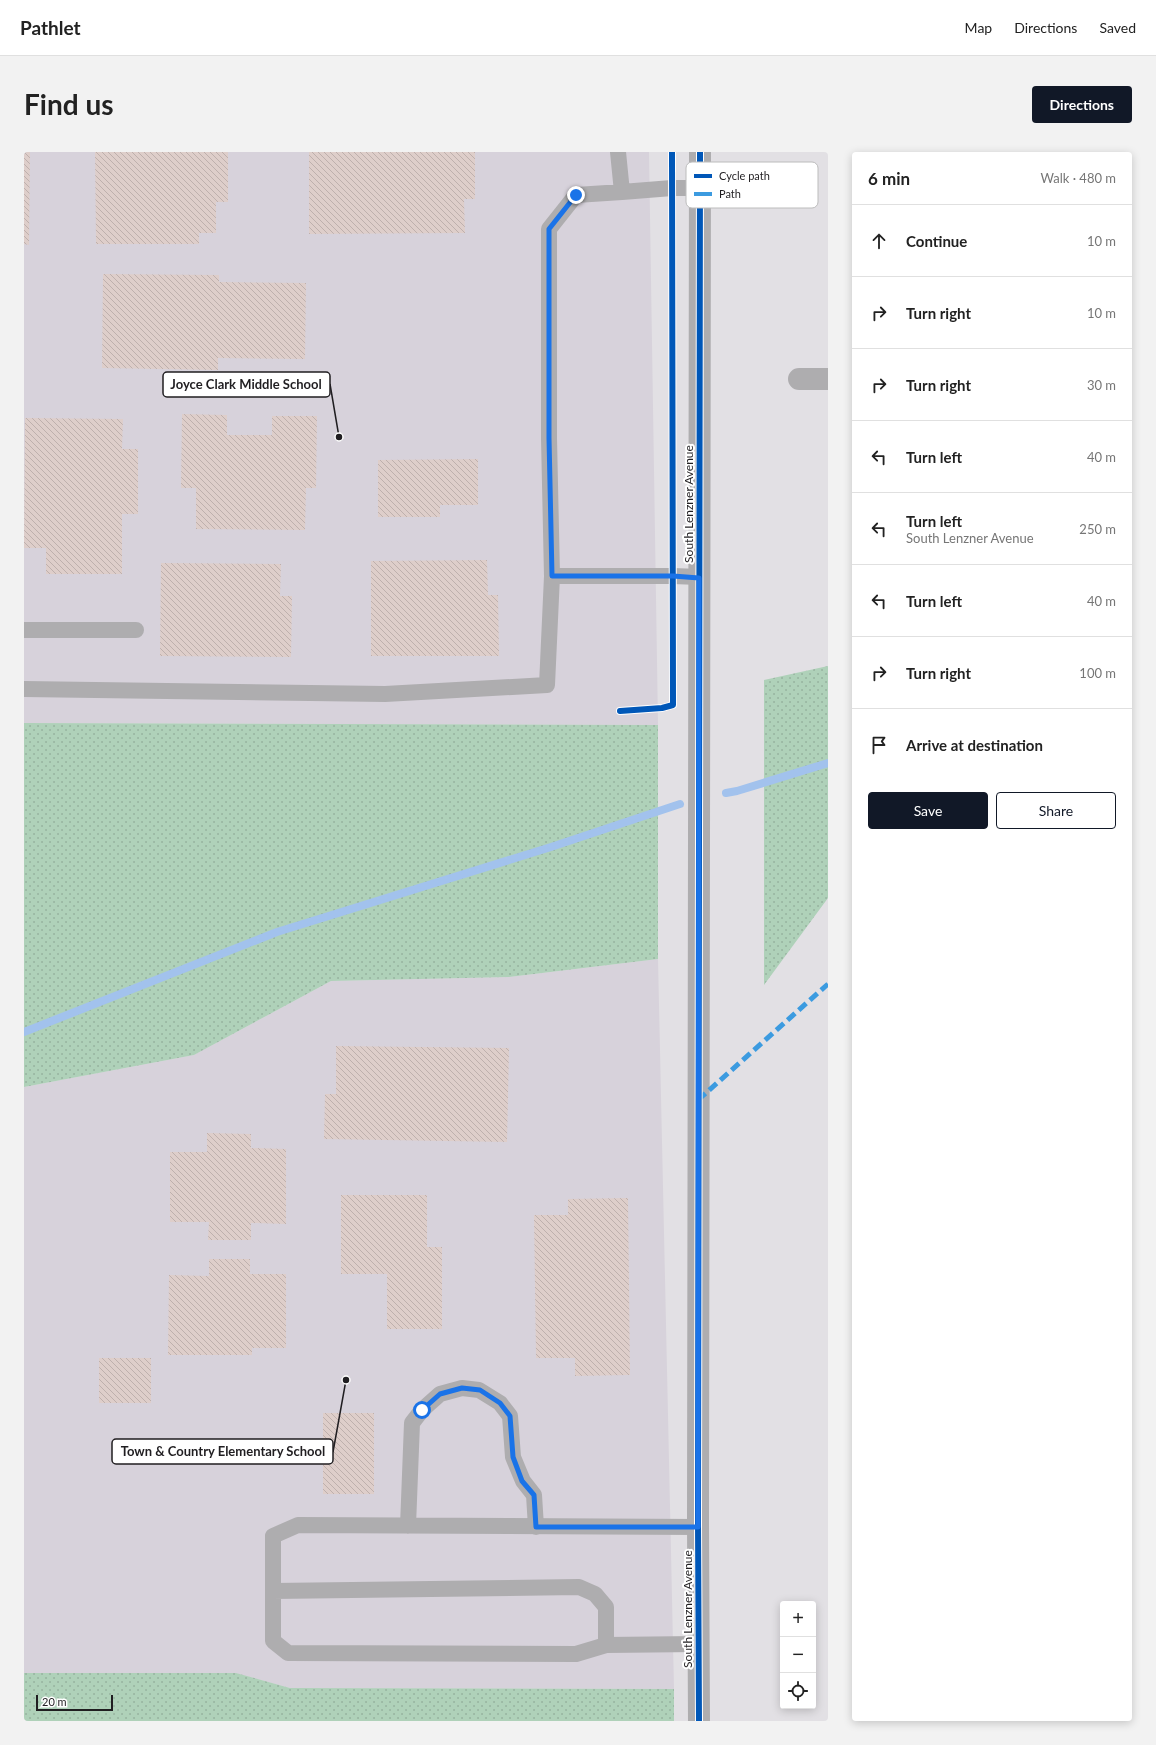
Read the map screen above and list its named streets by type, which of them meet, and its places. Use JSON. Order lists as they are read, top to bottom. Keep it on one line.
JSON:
{"streets":{"street":["South Lenzner Avenue"]},"places":["Joyce Clark Middle School","Town & Country Elementary School"],"legend":["Cycle path","Path"],"scale_bar":"20 m","page":{"header":"Pathlet","nav":["Map","Directions","Saved"],"buttons":["Directions",["Save","Share"]],"title":"Find us","heading":["6 min","Walk · 480 m"],"list":[["Continue","10 m"],["Turn right","10 m"],["Turn right","30 m"],["Turn left","40 m"],["Turn left","South Lenzner Avenue","250 m"],["Turn left","40 m"],["Turn right","100 m"],"Arrive at destination"],"map_buttons":["+","−"],"scale":"20 m"}}
